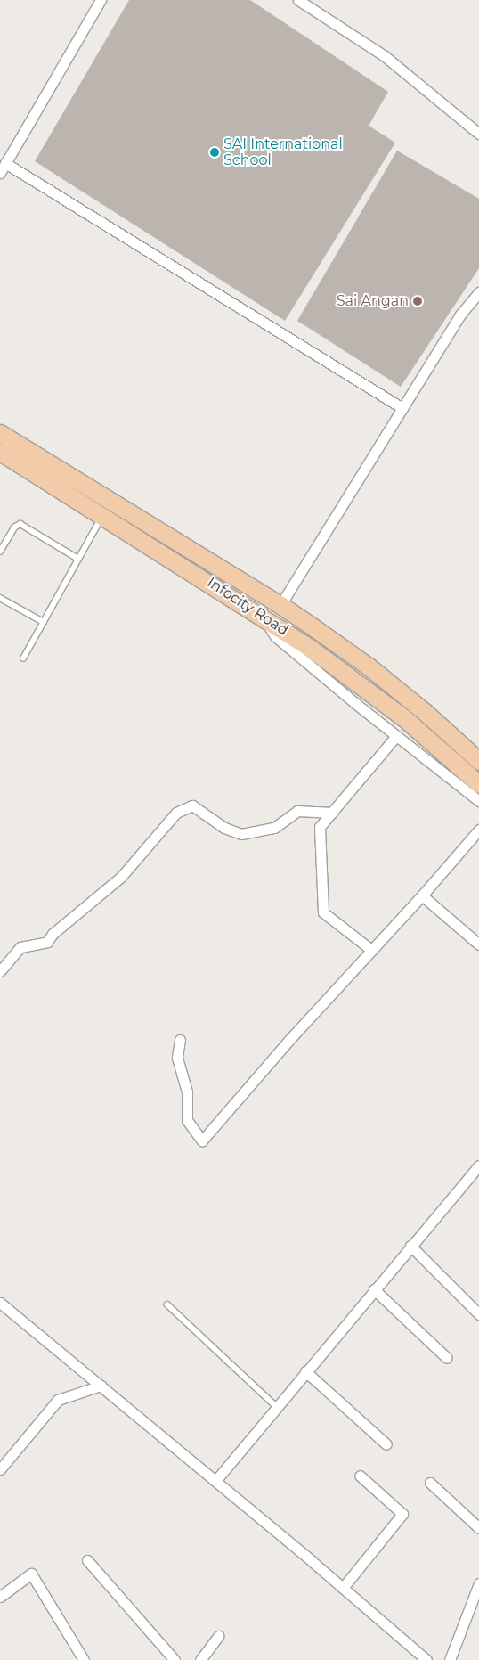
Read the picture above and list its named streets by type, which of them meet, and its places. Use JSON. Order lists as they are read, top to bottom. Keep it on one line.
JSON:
{"streets":{"main road":["Infocity Road"]},"places":["SAI International School","Sai Angan"]}
